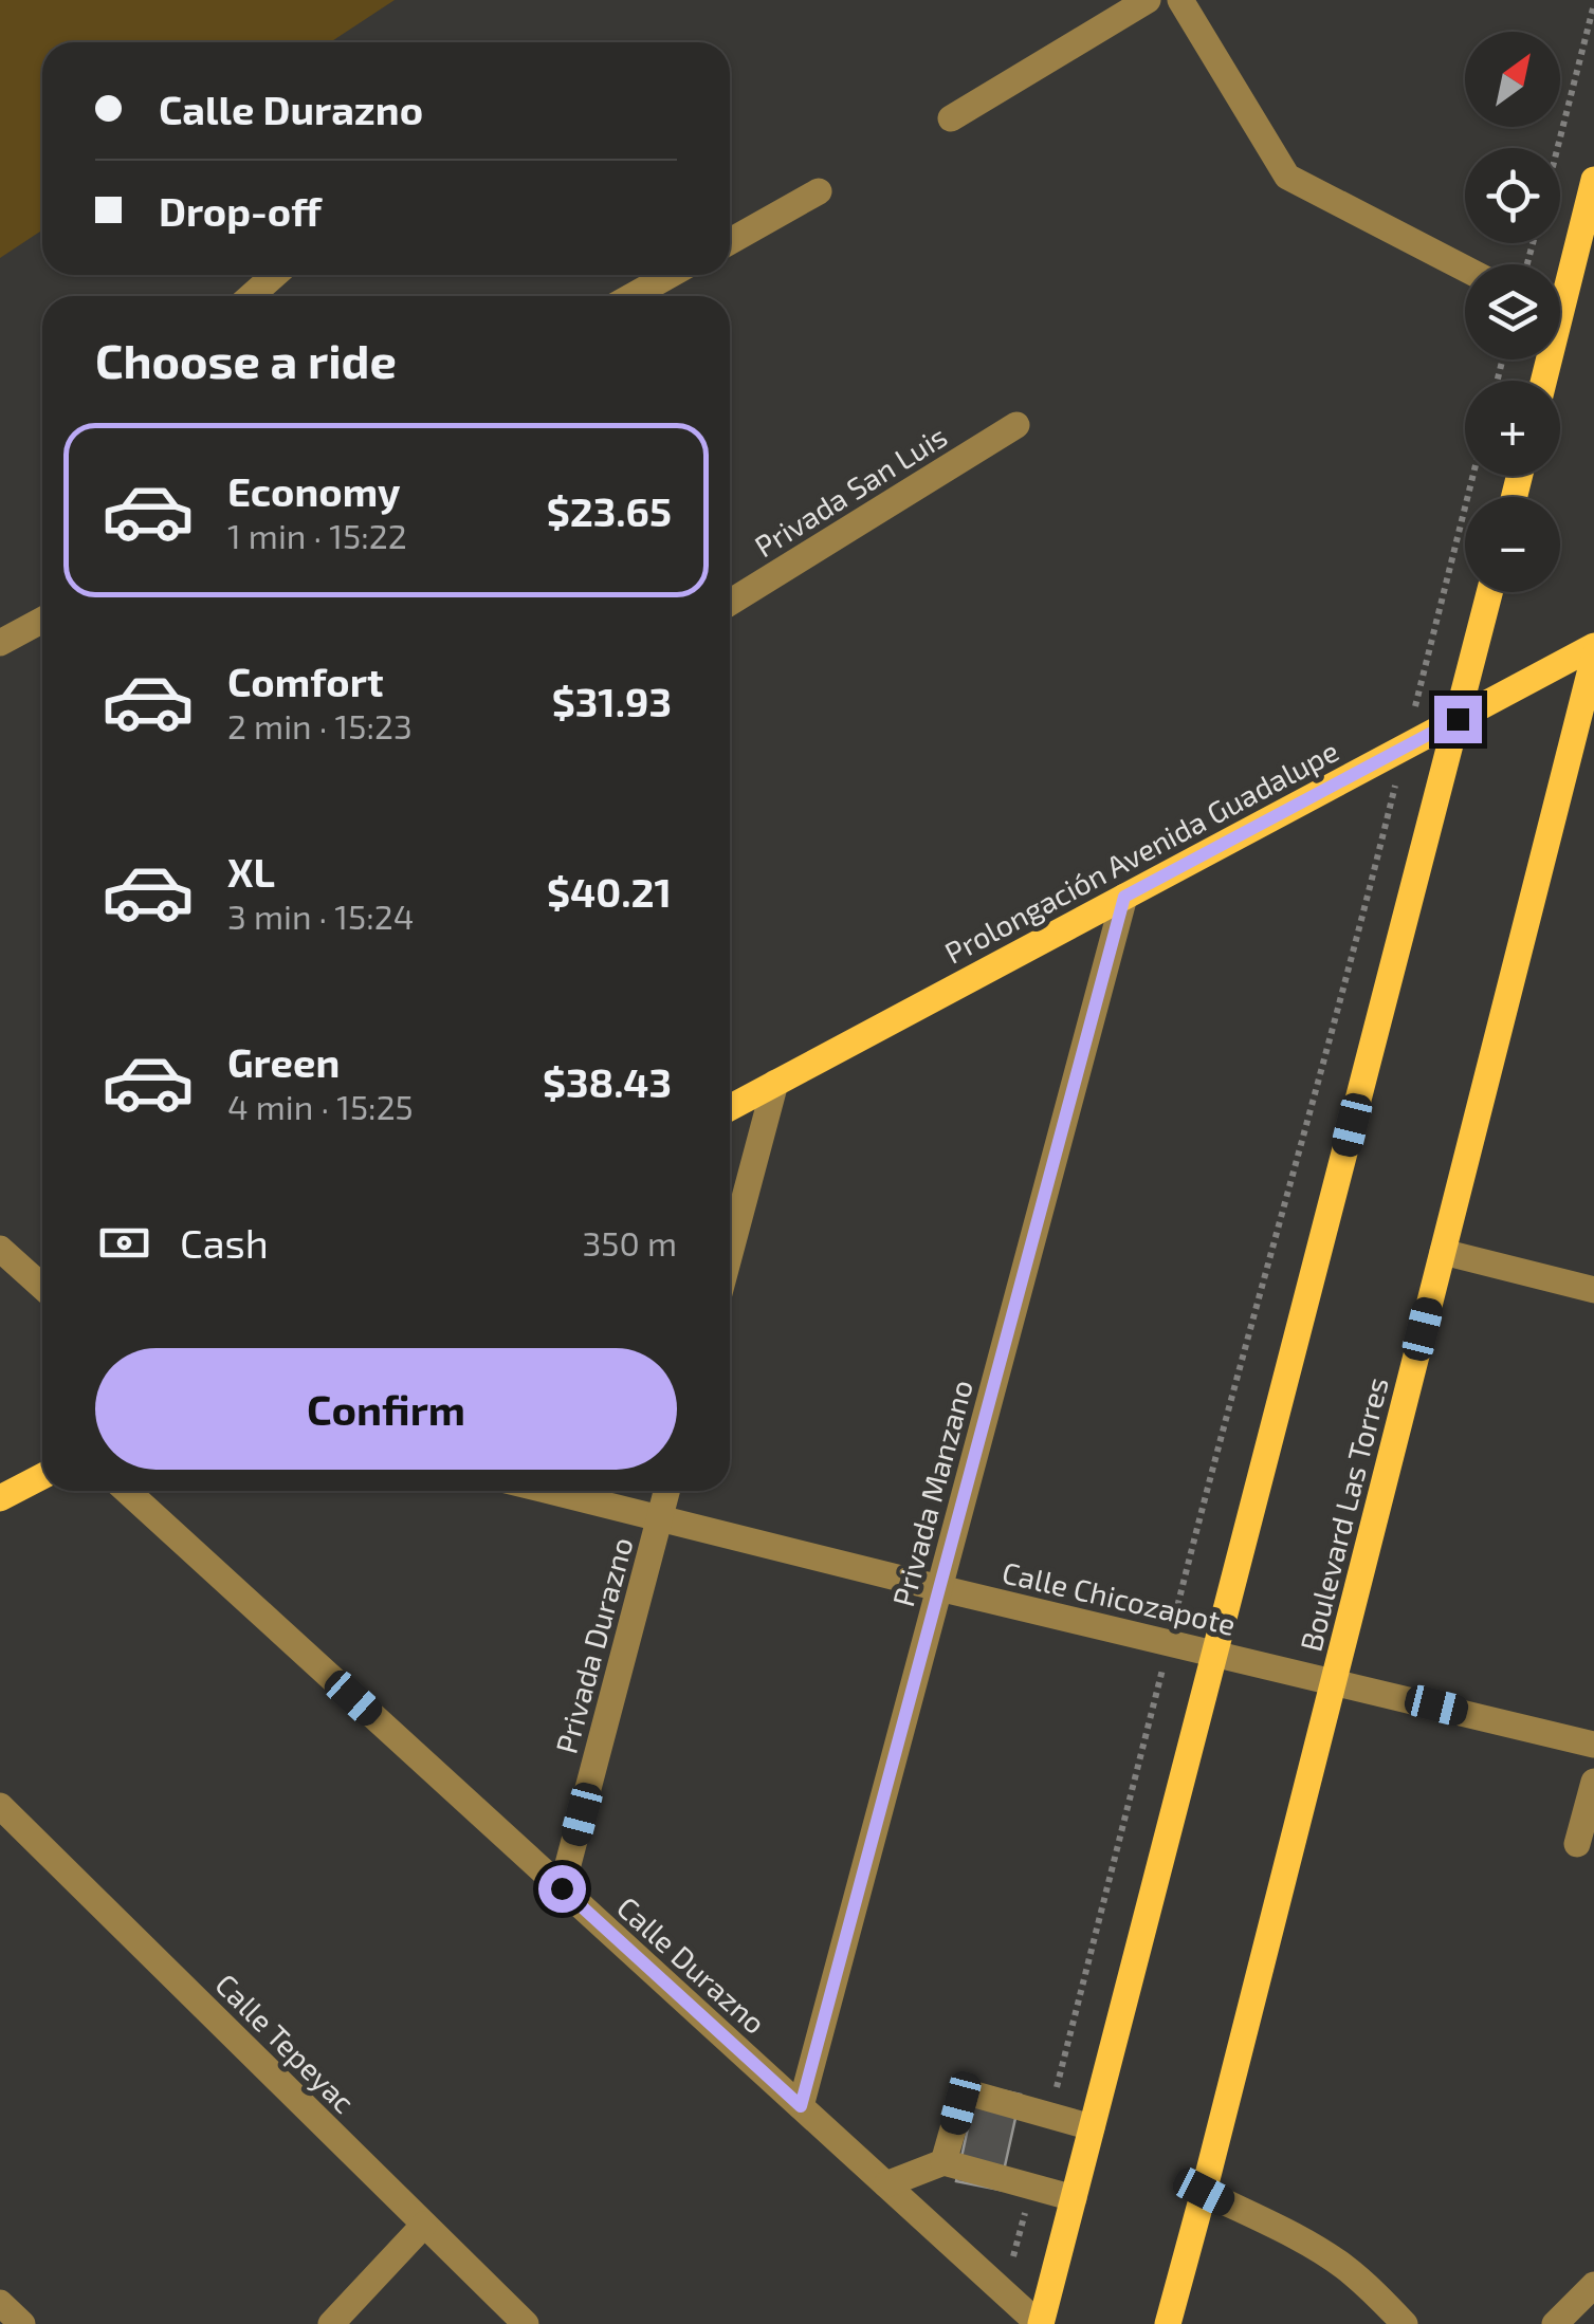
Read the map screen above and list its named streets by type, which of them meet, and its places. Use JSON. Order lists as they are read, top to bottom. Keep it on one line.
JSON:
{"streets":{"main road":["Prolongación Avenida Guadalupe","Boulevard Las Torres"],"street":["Privada San Luis","Privada Manzano","Calle Chicozapote","Privada Durazno","Calle Durazno","Calle Tepeyac"]},"crossings":[["Prolongación Avenida Guadalupe","Privada Manzano"],["Privada Manzano","Calle Chicozapote"],["Privada Manzano","Calle Durazno"],["Boulevard Las Torres","Calle Chicozapote"],["Calle Chicozapote","Privada Durazno"],["Privada Durazno","Calle Durazno"]],"north":"top right","page":{"map_buttons":["+","−"],"banner":["Calle Durazno","Drop-off"],"heading":"Choose a ride","list":[{"name":"Economy","note":"1 min · 15:22","value":"$23.65"},{"name":"Comfort","note":"2 min · 15:23","value":"$31.93"},{"name":"XL","note":"3 min · 15:24","value":"$40.21"},{"name":"Green","note":"4 min · 15:25","value":"$38.43"}],"pay":["Cash","350 m"],"buttons":"Confirm"}}
